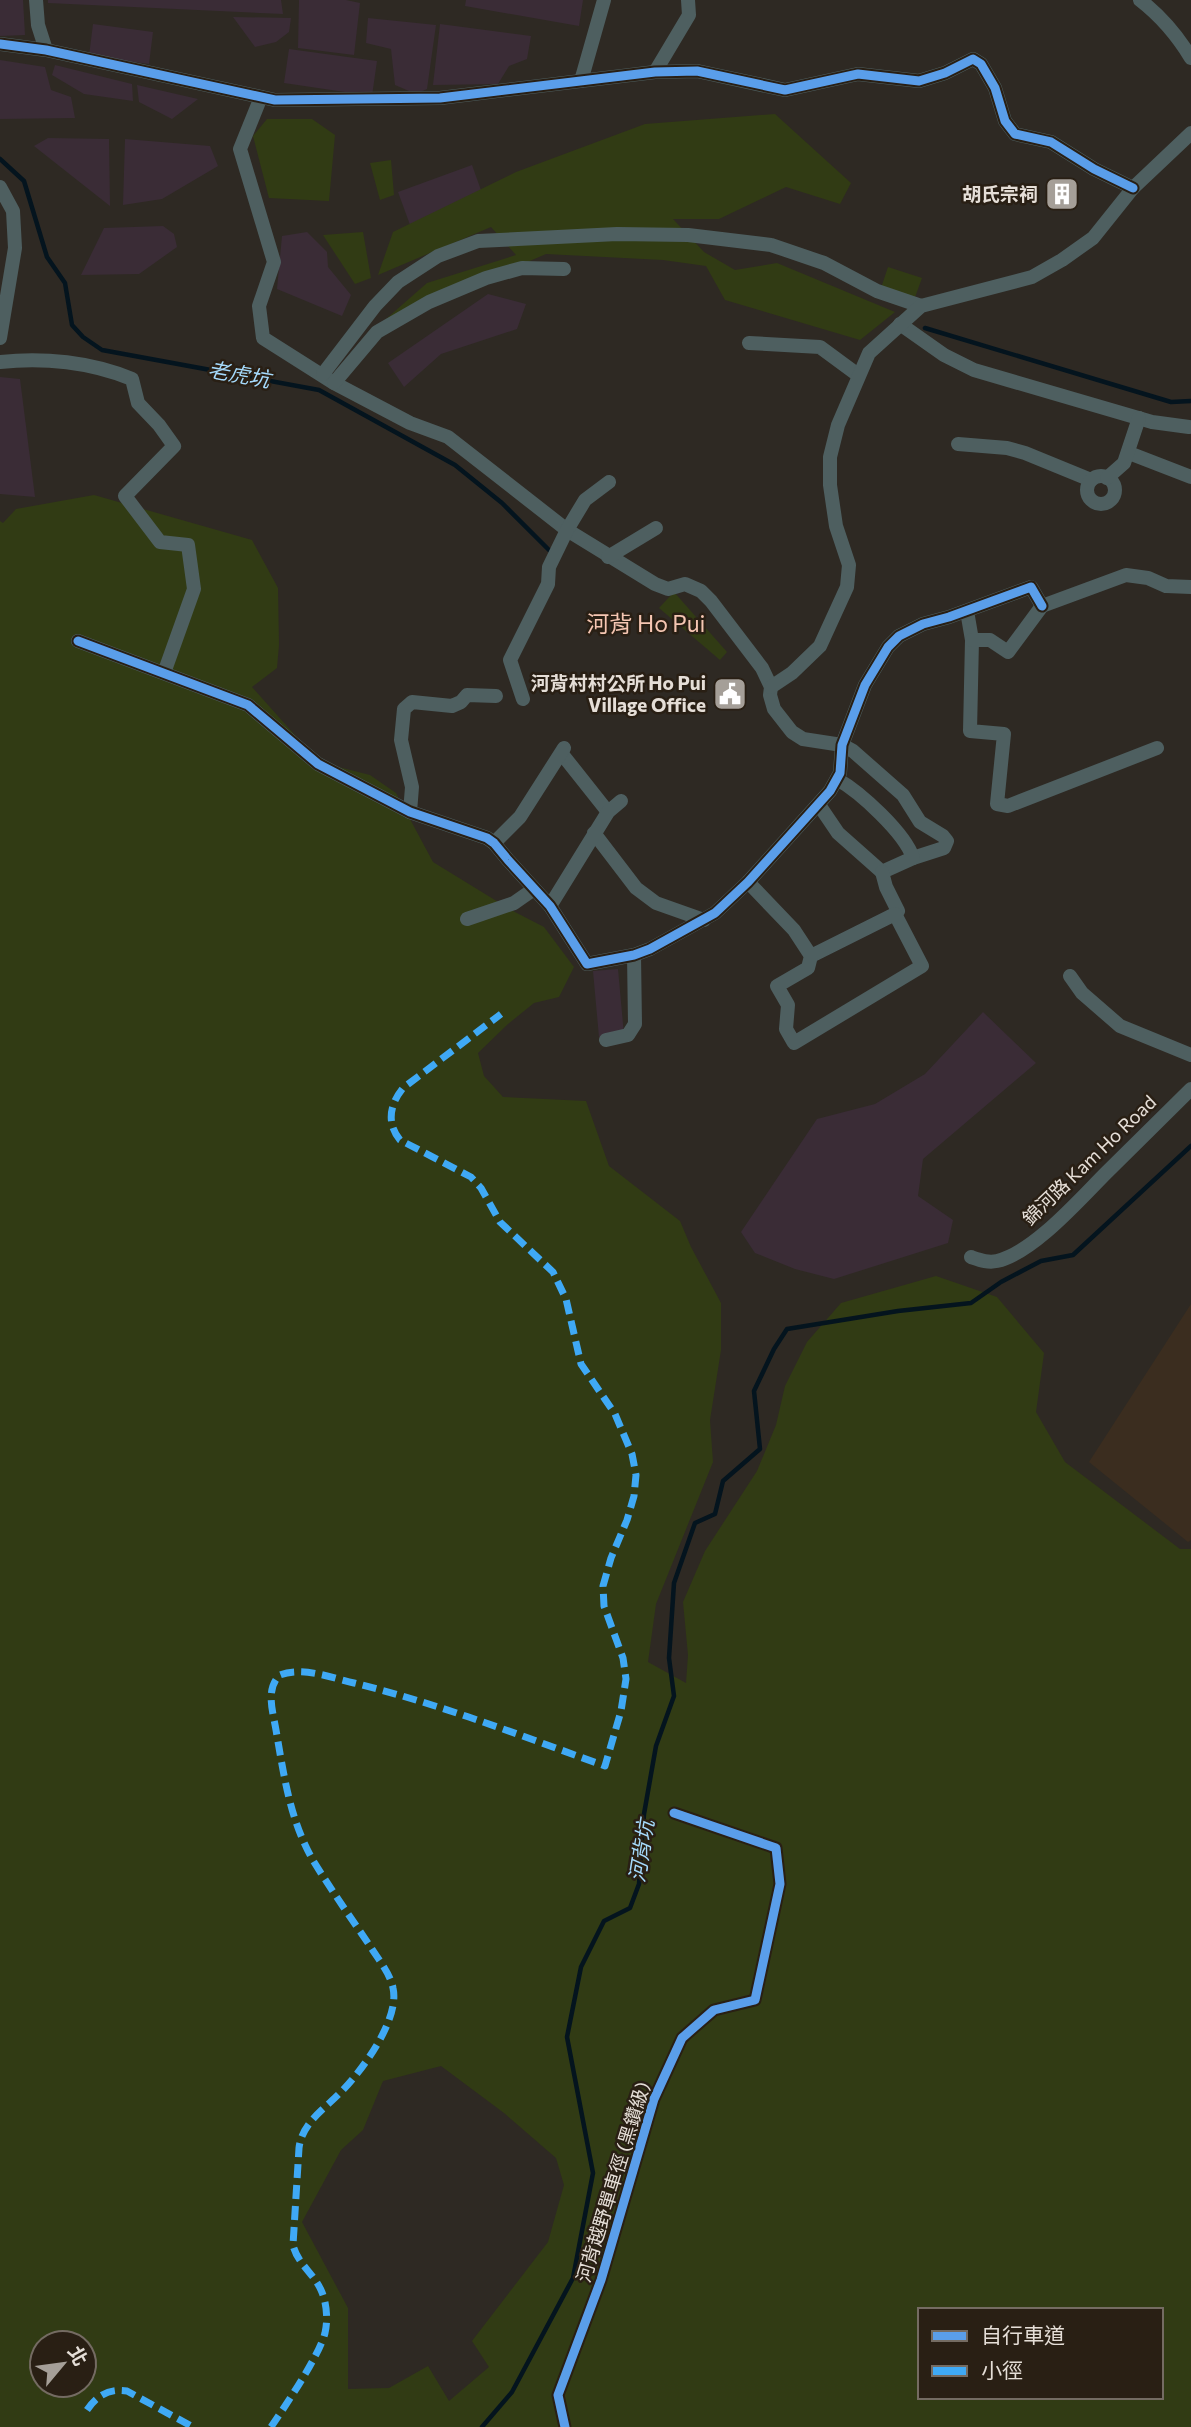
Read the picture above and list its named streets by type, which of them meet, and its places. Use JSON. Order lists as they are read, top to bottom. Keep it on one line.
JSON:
{"streets":{"street":["錦河路 Kam Ho Road"],"cycle path":["河背越野單車徑 (黑鑽級)"]},"districts":["河背 Ho Pui"],"water":["老虎坑","河背坑"],"places":{"building":["胡氏宗祠"],"public building":["河背村村公所 Ho Pui Village Office"]},"legend":["自行車道","小徑"],"north":"top right"}
